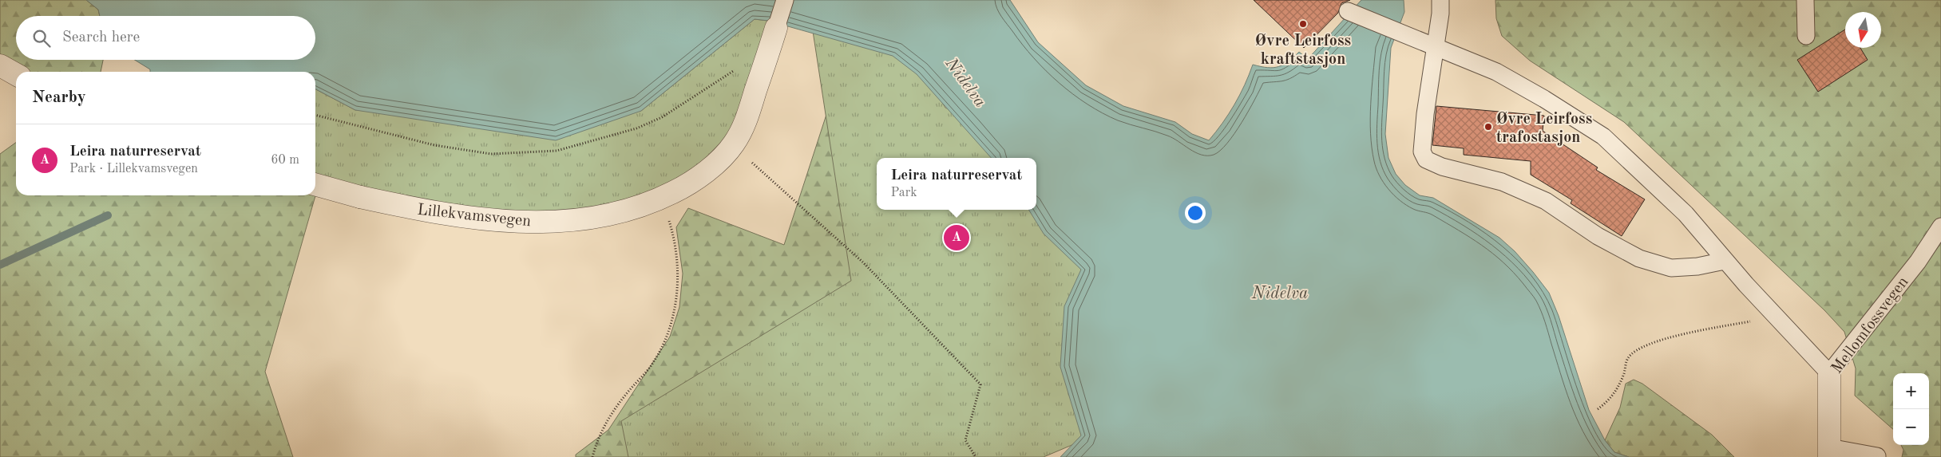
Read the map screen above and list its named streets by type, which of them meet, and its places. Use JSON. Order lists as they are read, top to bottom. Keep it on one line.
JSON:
{"streets":{"street":["Lillekvamsvegen","Mellomfossvegen"]},"water":["Nidelva"],"places":["Øvre Leirfoss kraftstasjon","Øvre Leirfoss trafostasjon"],"north":"bottom","page":{"search":"Search here","heading":"Nearby","list":[{"mark":"A","name":"Leira naturreservat","note":"Park · Lillekvamsvegen","value":"60 m"}],"popup":["Leira naturreservat","Park"],"pins":"A","map_buttons":["+","−"]}}
